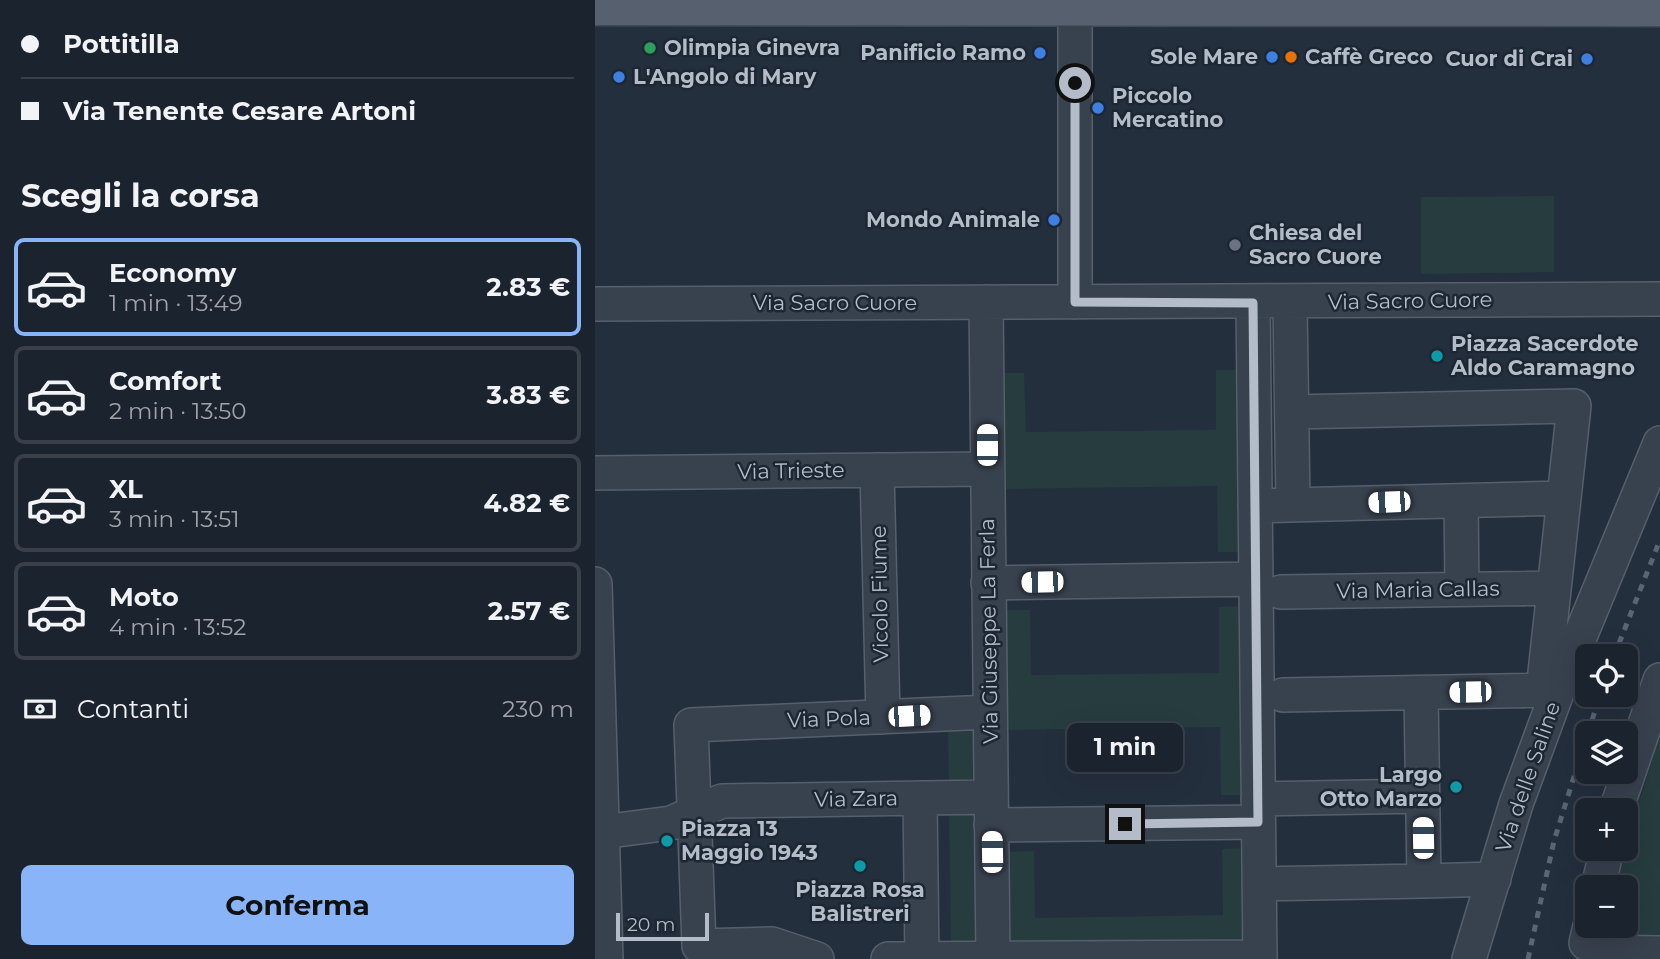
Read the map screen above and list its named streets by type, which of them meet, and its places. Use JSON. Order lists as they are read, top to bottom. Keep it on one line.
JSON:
{"streets":{"street":["Via Sacro Cuore","Via Trieste","Via Maria Callas","Vicolo Fiume","Via Giuseppe La Ferla","Via Pola","Via delle Saline","Via Zara"]},"crossings":[["Via Sacro Cuore","Via Giuseppe La Ferla"],["Via Trieste","Vicolo Fiume"],["Via Trieste","Via Giuseppe La Ferla"],["Via Maria Callas","Via Giuseppe La Ferla"],["Vicolo Fiume","Via Pola"],["Via Giuseppe La Ferla","Via Pola"],["Via Giuseppe La Ferla","Via Zara"],["Via Pola","Via Zara"]],"places":["Olimpia Ginevra","Panificio Ramo","Sole Mare","Caffè Greco","Cuor di Crai","L'Angolo di Mary","Piccolo Mercatino","Mondo Animale","Chiesa del Sacro Cuore","Piazza Sacerdote Aldo Caramagno","Largo Otto Marzo","Piazza 13 Maggio 1943","Piazza Rosa Balistreri"],"scale_bar":"20 m","page":{"banner":["Pottitilla","Via Tenente Cesare Artoni"],"heading":"Scegli la corsa","list":[{"name":"Economy","note":"1 min · 13:49","value":"2.83 €"},{"name":"Comfort","note":"2 min · 13:50","value":"3.83 €"},{"name":"XL","note":"3 min · 13:51","value":"4.82 €"},{"name":"Moto","note":"4 min · 13:52","value":"2.57 €"}],"map_buttons":["+","−"],"pay":["Contanti","230 m"],"bubble":"1 min","buttons":"Conferma","scale":"20 m"}}
